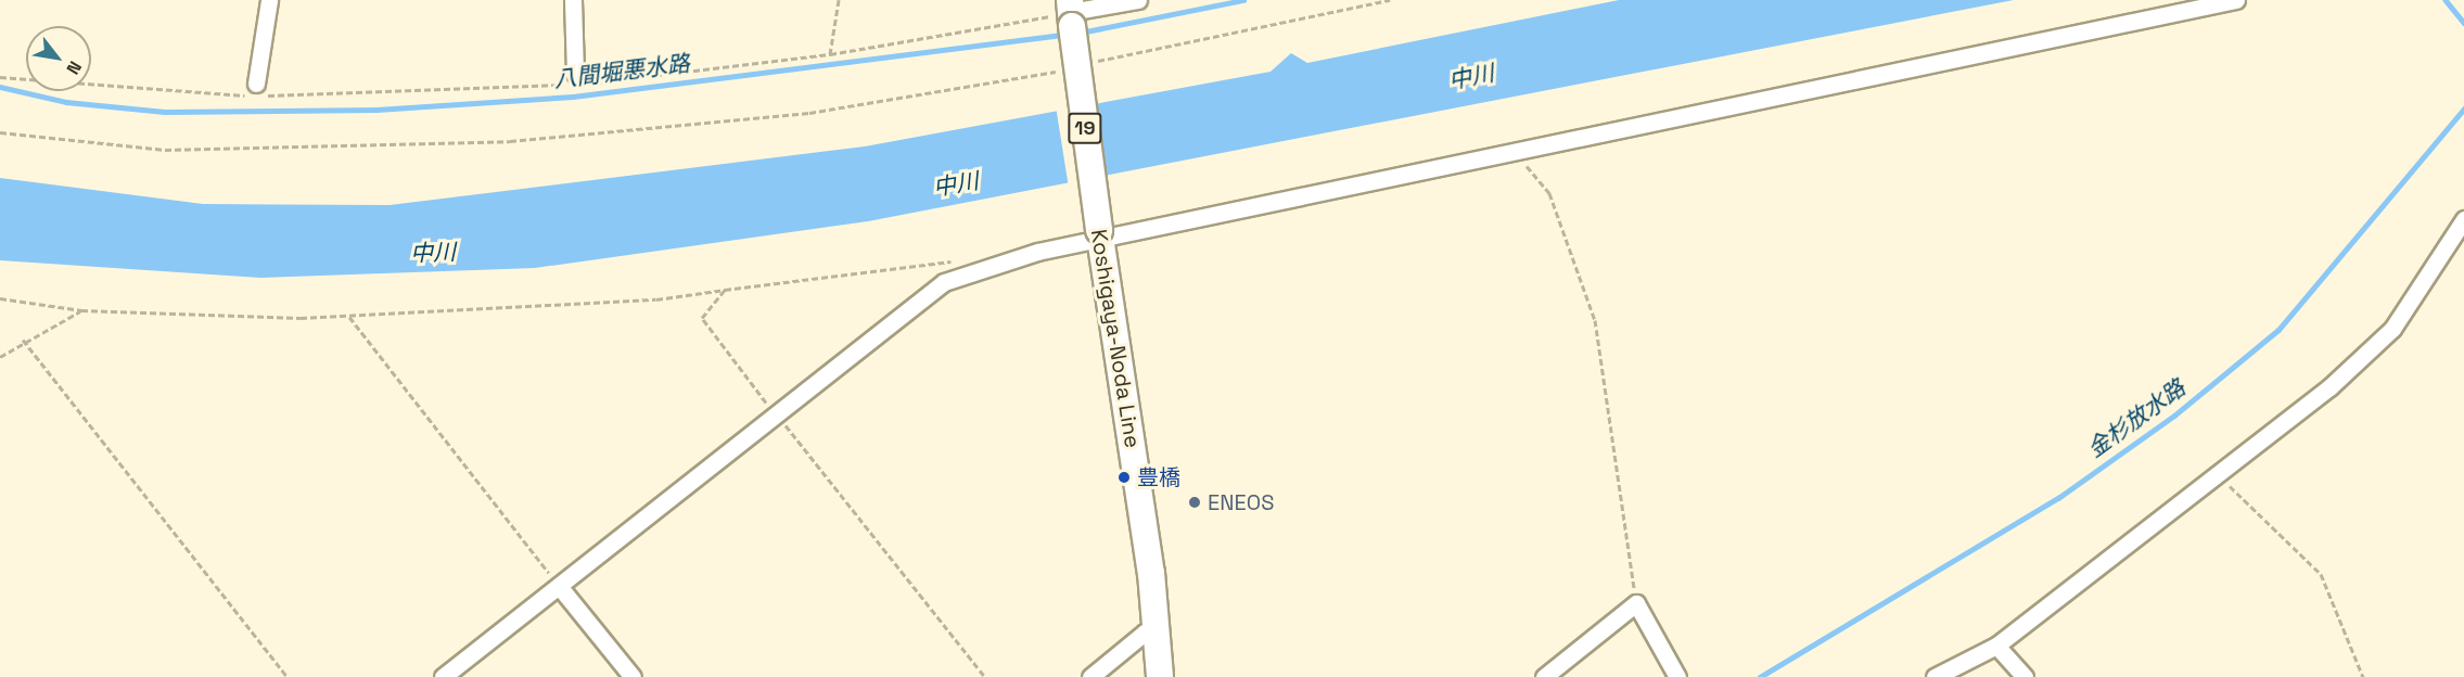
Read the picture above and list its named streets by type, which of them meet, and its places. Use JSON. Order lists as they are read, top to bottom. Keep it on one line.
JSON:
{"streets":{"main road":["19","Koshigaya-Noda Line"]},"water":["八間堀悪水路","中川","金杉放水路"],"places":["豊橋","ENEOS"],"north":"bottom right"}
